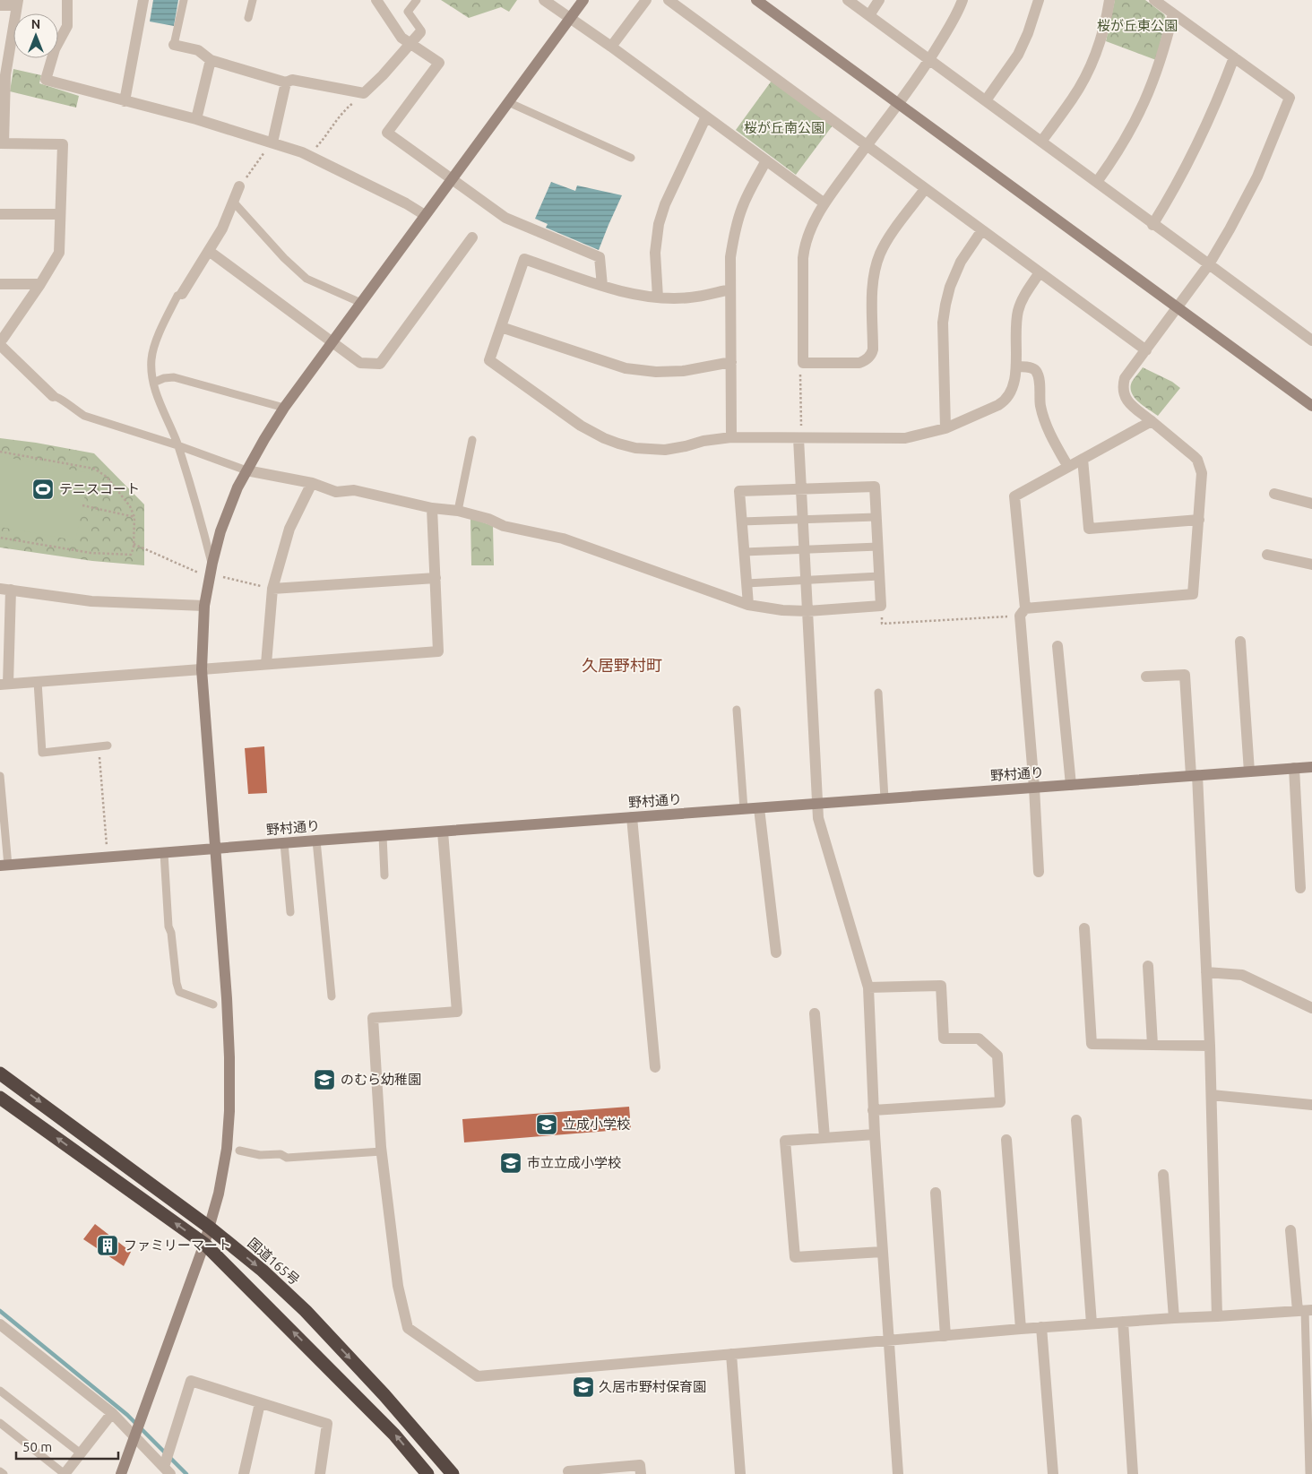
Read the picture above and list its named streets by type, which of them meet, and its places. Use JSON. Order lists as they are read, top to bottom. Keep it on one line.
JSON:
{"streets":{"highway":["国道165号"],"street":["野村通り"]},"districts":["久居野村町"],"parks":["桜が丘東公園","桜が丘南公園"],"places":{"sports":["テニスコート"],"school or university":["のむら幼稚園","立成小学校","市立立成小学校","久居市野村保育園"],"building":["ファミリーマート"]},"scale_bar":"50 m","north":"top"}
